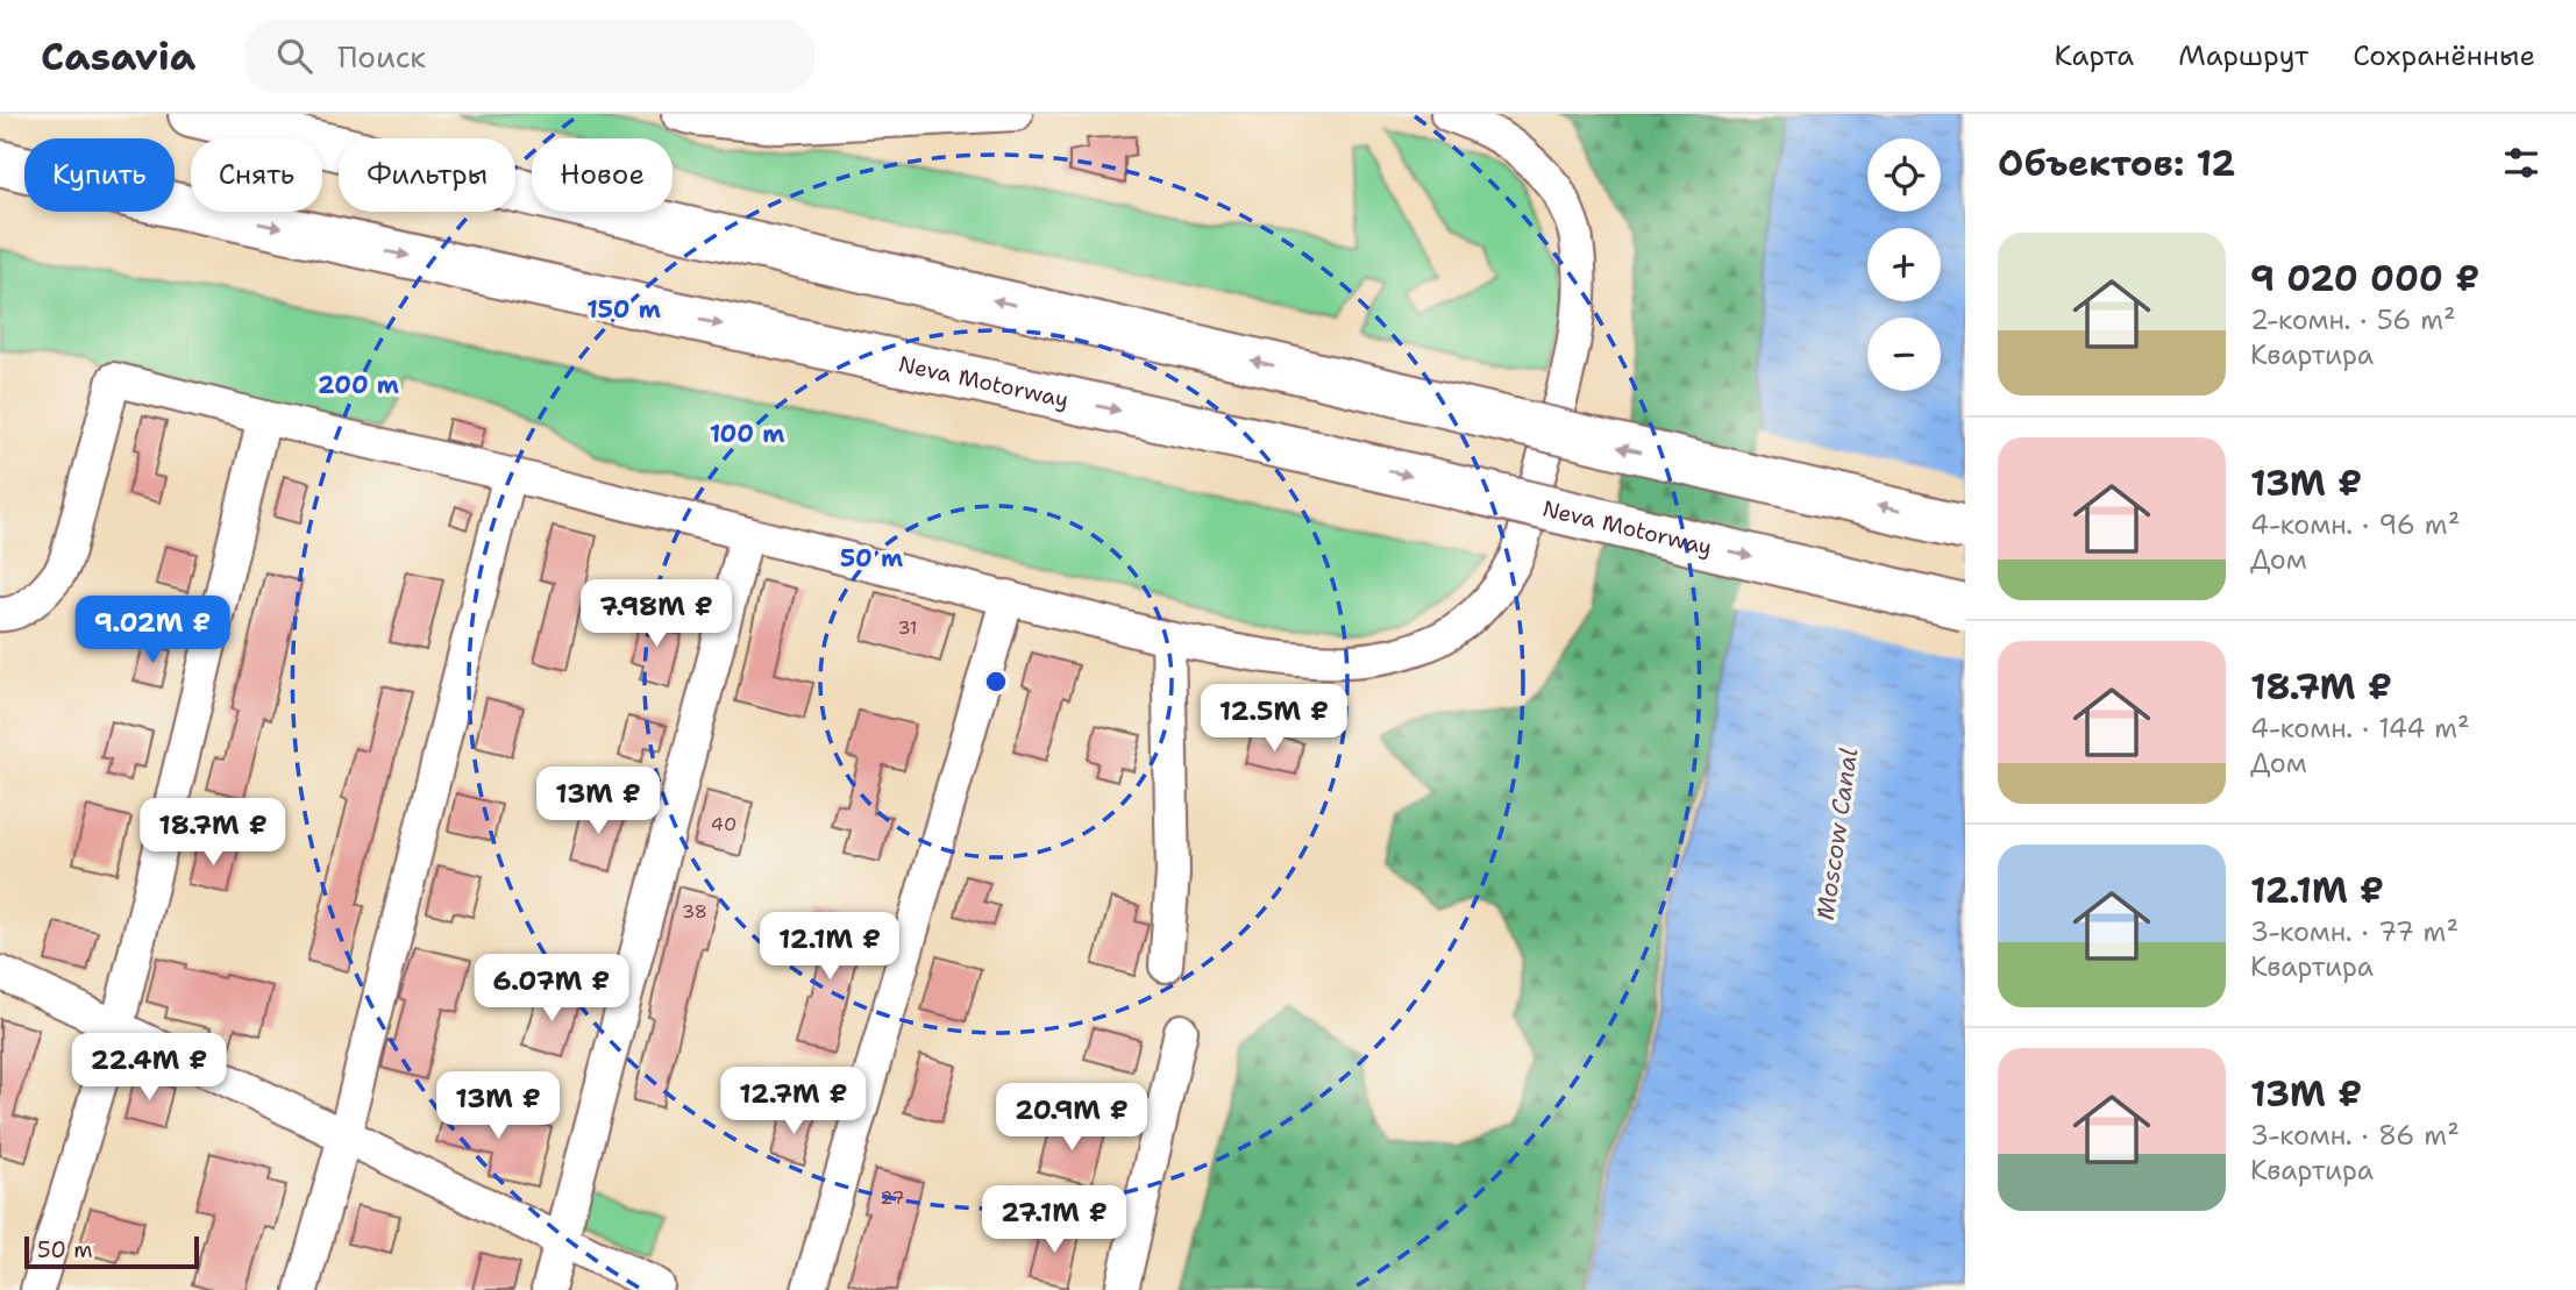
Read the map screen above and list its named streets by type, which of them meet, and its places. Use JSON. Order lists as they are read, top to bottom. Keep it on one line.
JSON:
{"streets":{"highway":["Neva Motorway"]},"water":["Moscow Canal"],"house_numbers":["31","40","38","27"],"scale_bar":"50 m","page":{"header":"Casavia","search":"Поиск","nav":["Карта","Маршрут","Сохранённые"],"heading":"Объектов: 12","map_buttons":["+","−"],"chip":["Купить","Снять","Фильтры","Новое"],"list":[{"name":"9 020 000 ₽","note":"2-комн. · 56 m² · Квартира"},{"name":"13M ₽","note":"4-комн. · 96 m² · Дом"},{"name":"18.7M ₽","note":"4-комн. · 144 m² · Дом"},{"name":"12.1M ₽","note":"3-комн. · 77 m² · Квартира"},{"name":"13M ₽","note":"3-комн. · 86 m² · Квартира"}],"price":["7.98M ₽","9.02M ₽","12.5M ₽","13M ₽","18.7M ₽","12.1M ₽","6.07M ₽","22.4M ₽","12.7M ₽","13M ₽","20.9M ₽","27.1M ₽"],"scale":"50 m"},"rings":["150 m","200 m","100 m","50 m"]}
